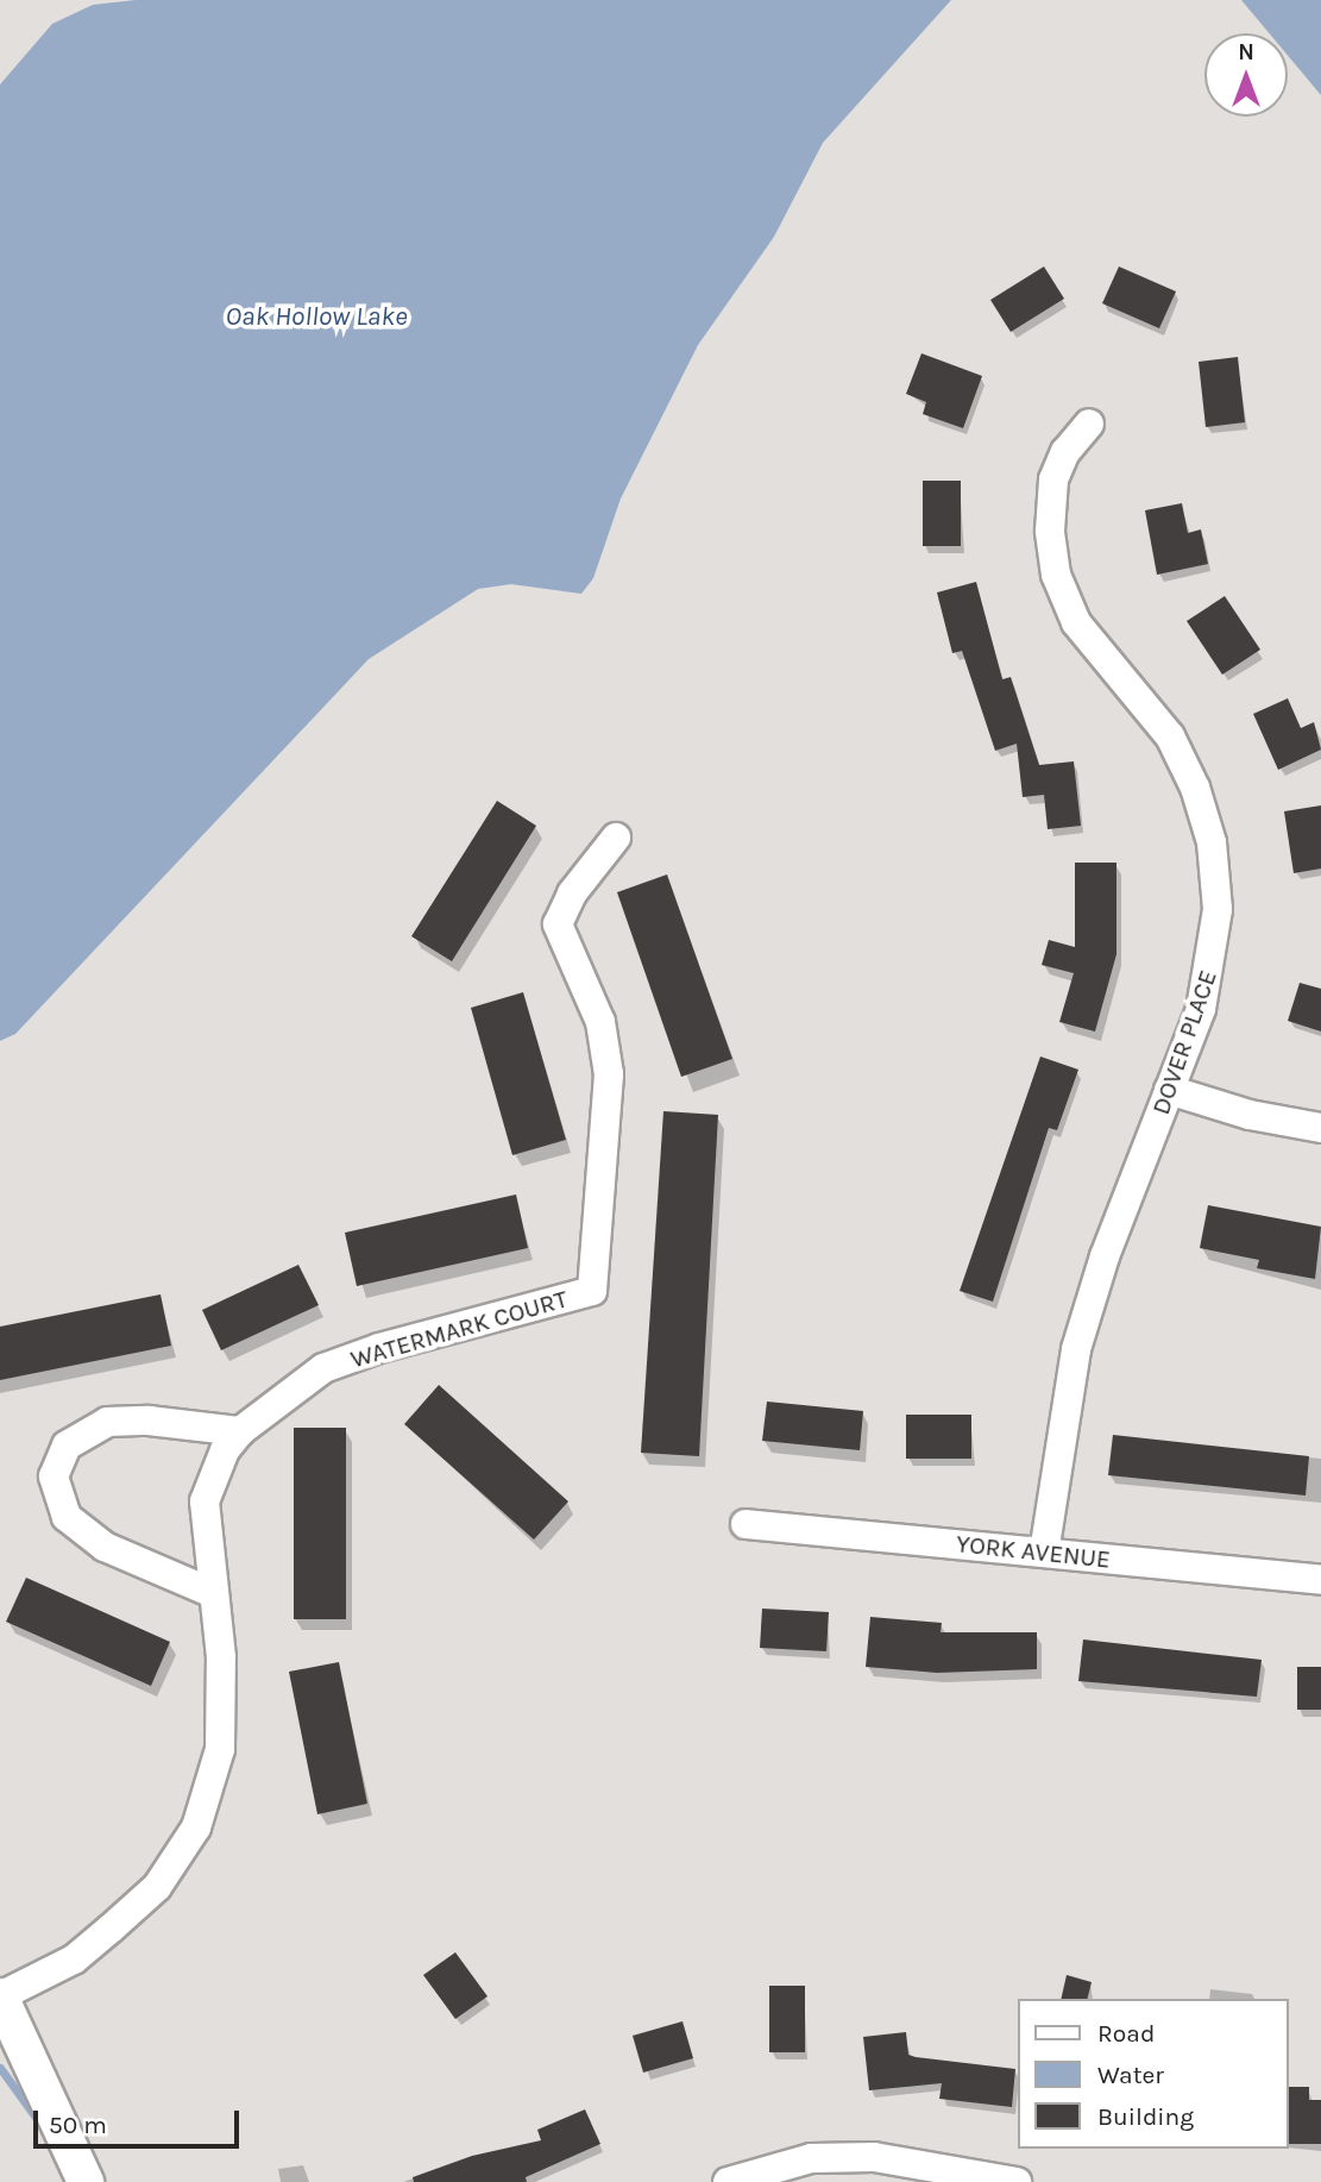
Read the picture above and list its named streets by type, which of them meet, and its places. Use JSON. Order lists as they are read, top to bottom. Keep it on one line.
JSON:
{"streets":{"street":["DOVER PLACE","WATERMARK COURT","YORK AVENUE"]},"crossings":[["DOVER PLACE","YORK AVENUE"]],"water":["Oak Hollow Lake"],"legend":["Road","Water","Building"],"scale_bar":"50 m","north":"top"}
